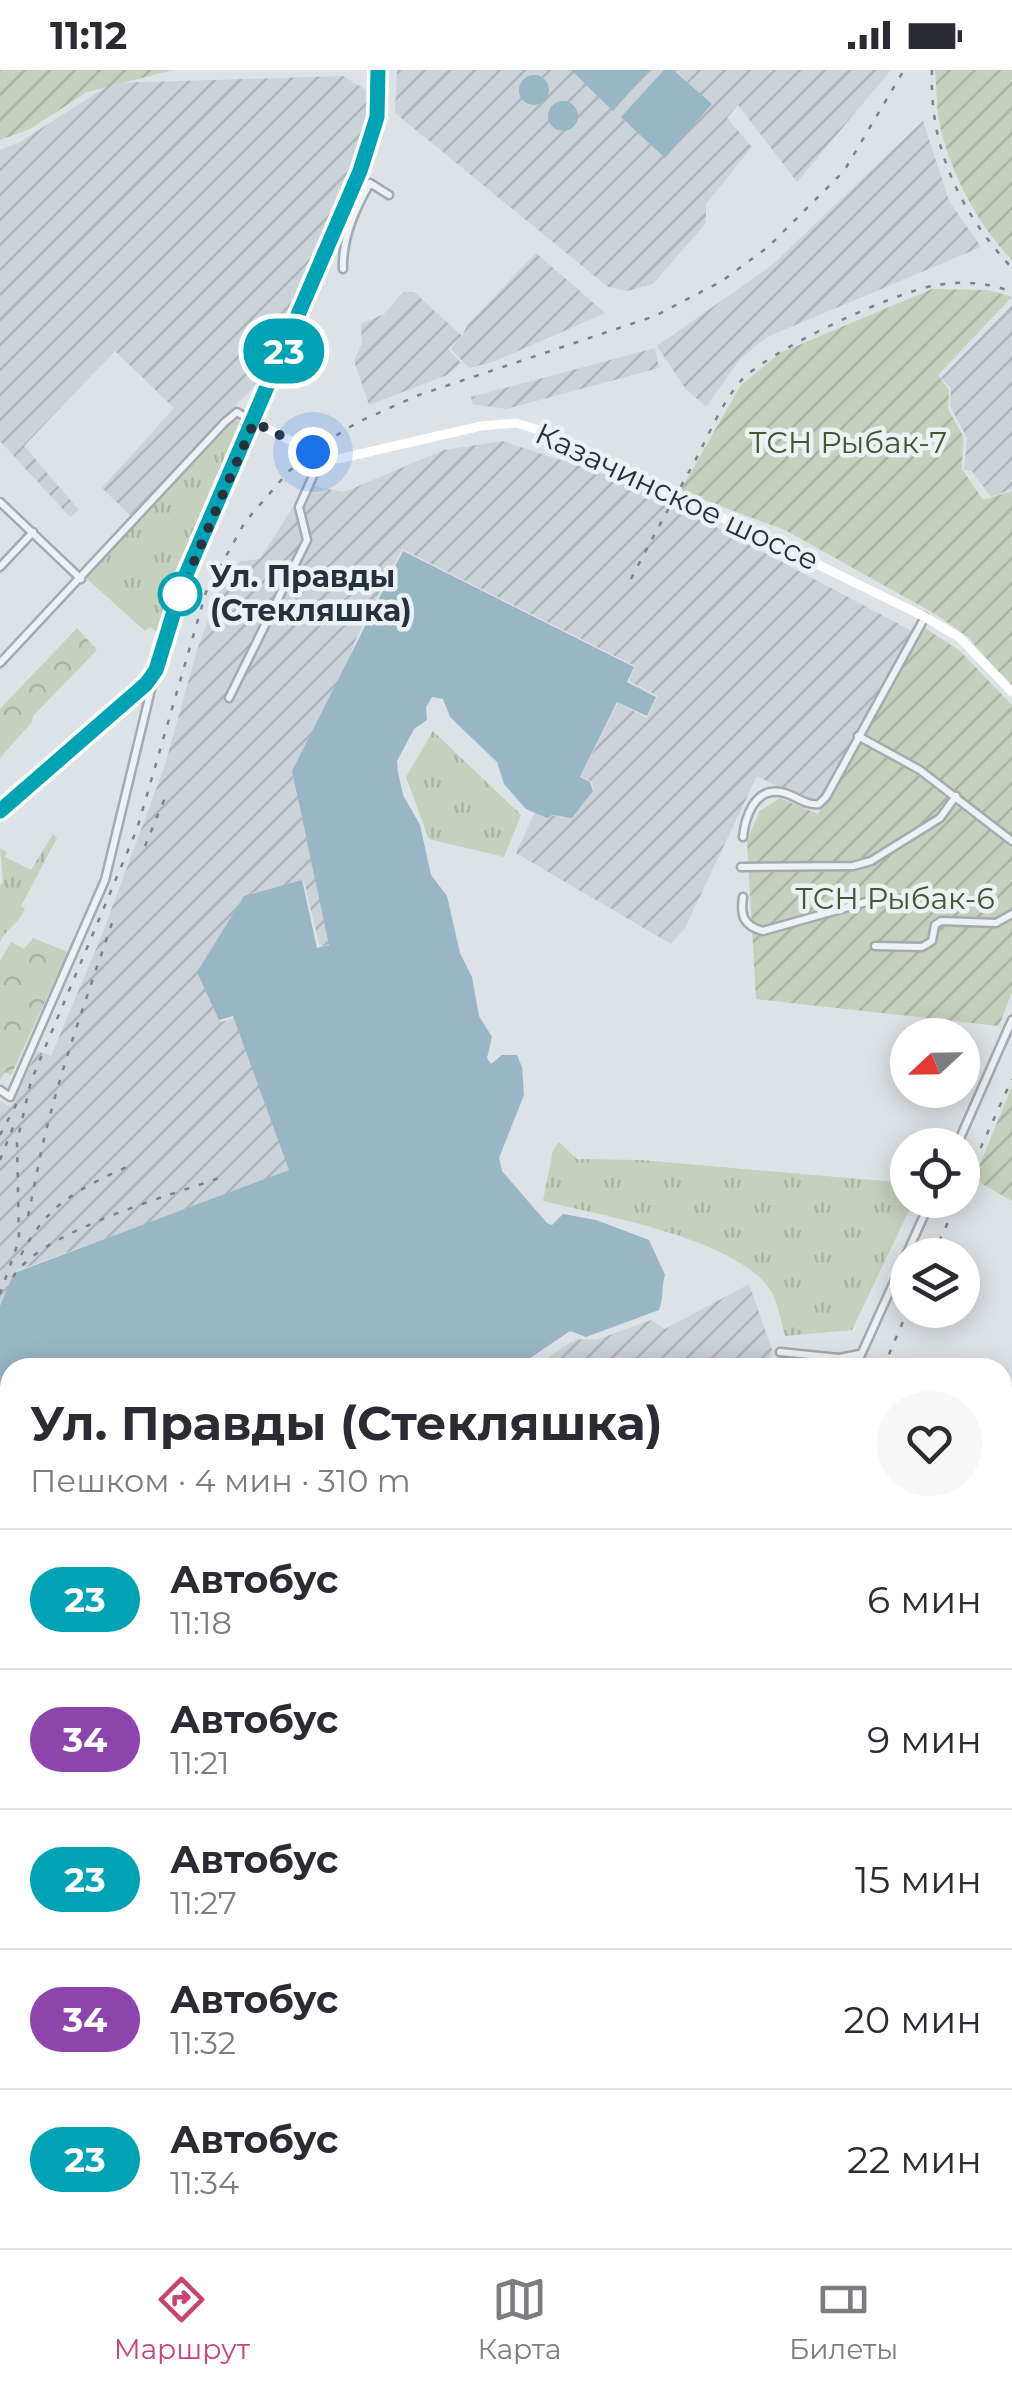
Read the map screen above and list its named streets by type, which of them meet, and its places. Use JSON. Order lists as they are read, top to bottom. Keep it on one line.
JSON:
{"streets":{"main road":["Казачинское шоссе"]},"parks":["ТСН Рыбак-7","ТСН Рыбак-6"],"places":["Ул. Правды (Стекляшка)"],"lines":["bus line 23"],"north":"left","page":{"status":"11:12","on_map":"23","heading":["Ул. Правды (Стекляшка)","Пешком · 4 мин · 310 m"],"list":[{"mark":"23","name":"Автобус","note":"11:18","value":"6 мин"},{"mark":"34","name":"Автобус","note":"11:21","value":"9 мин"},{"mark":"23","name":"Автобус","note":"11:27","value":"15 мин"},{"mark":"34","name":"Автобус","note":"11:32","value":"20 мин"},{"mark":"23","name":"Автобус","note":"11:34","value":"22 мин"}],"tabs":["Маршрут","Карта","Билеты"]}}
